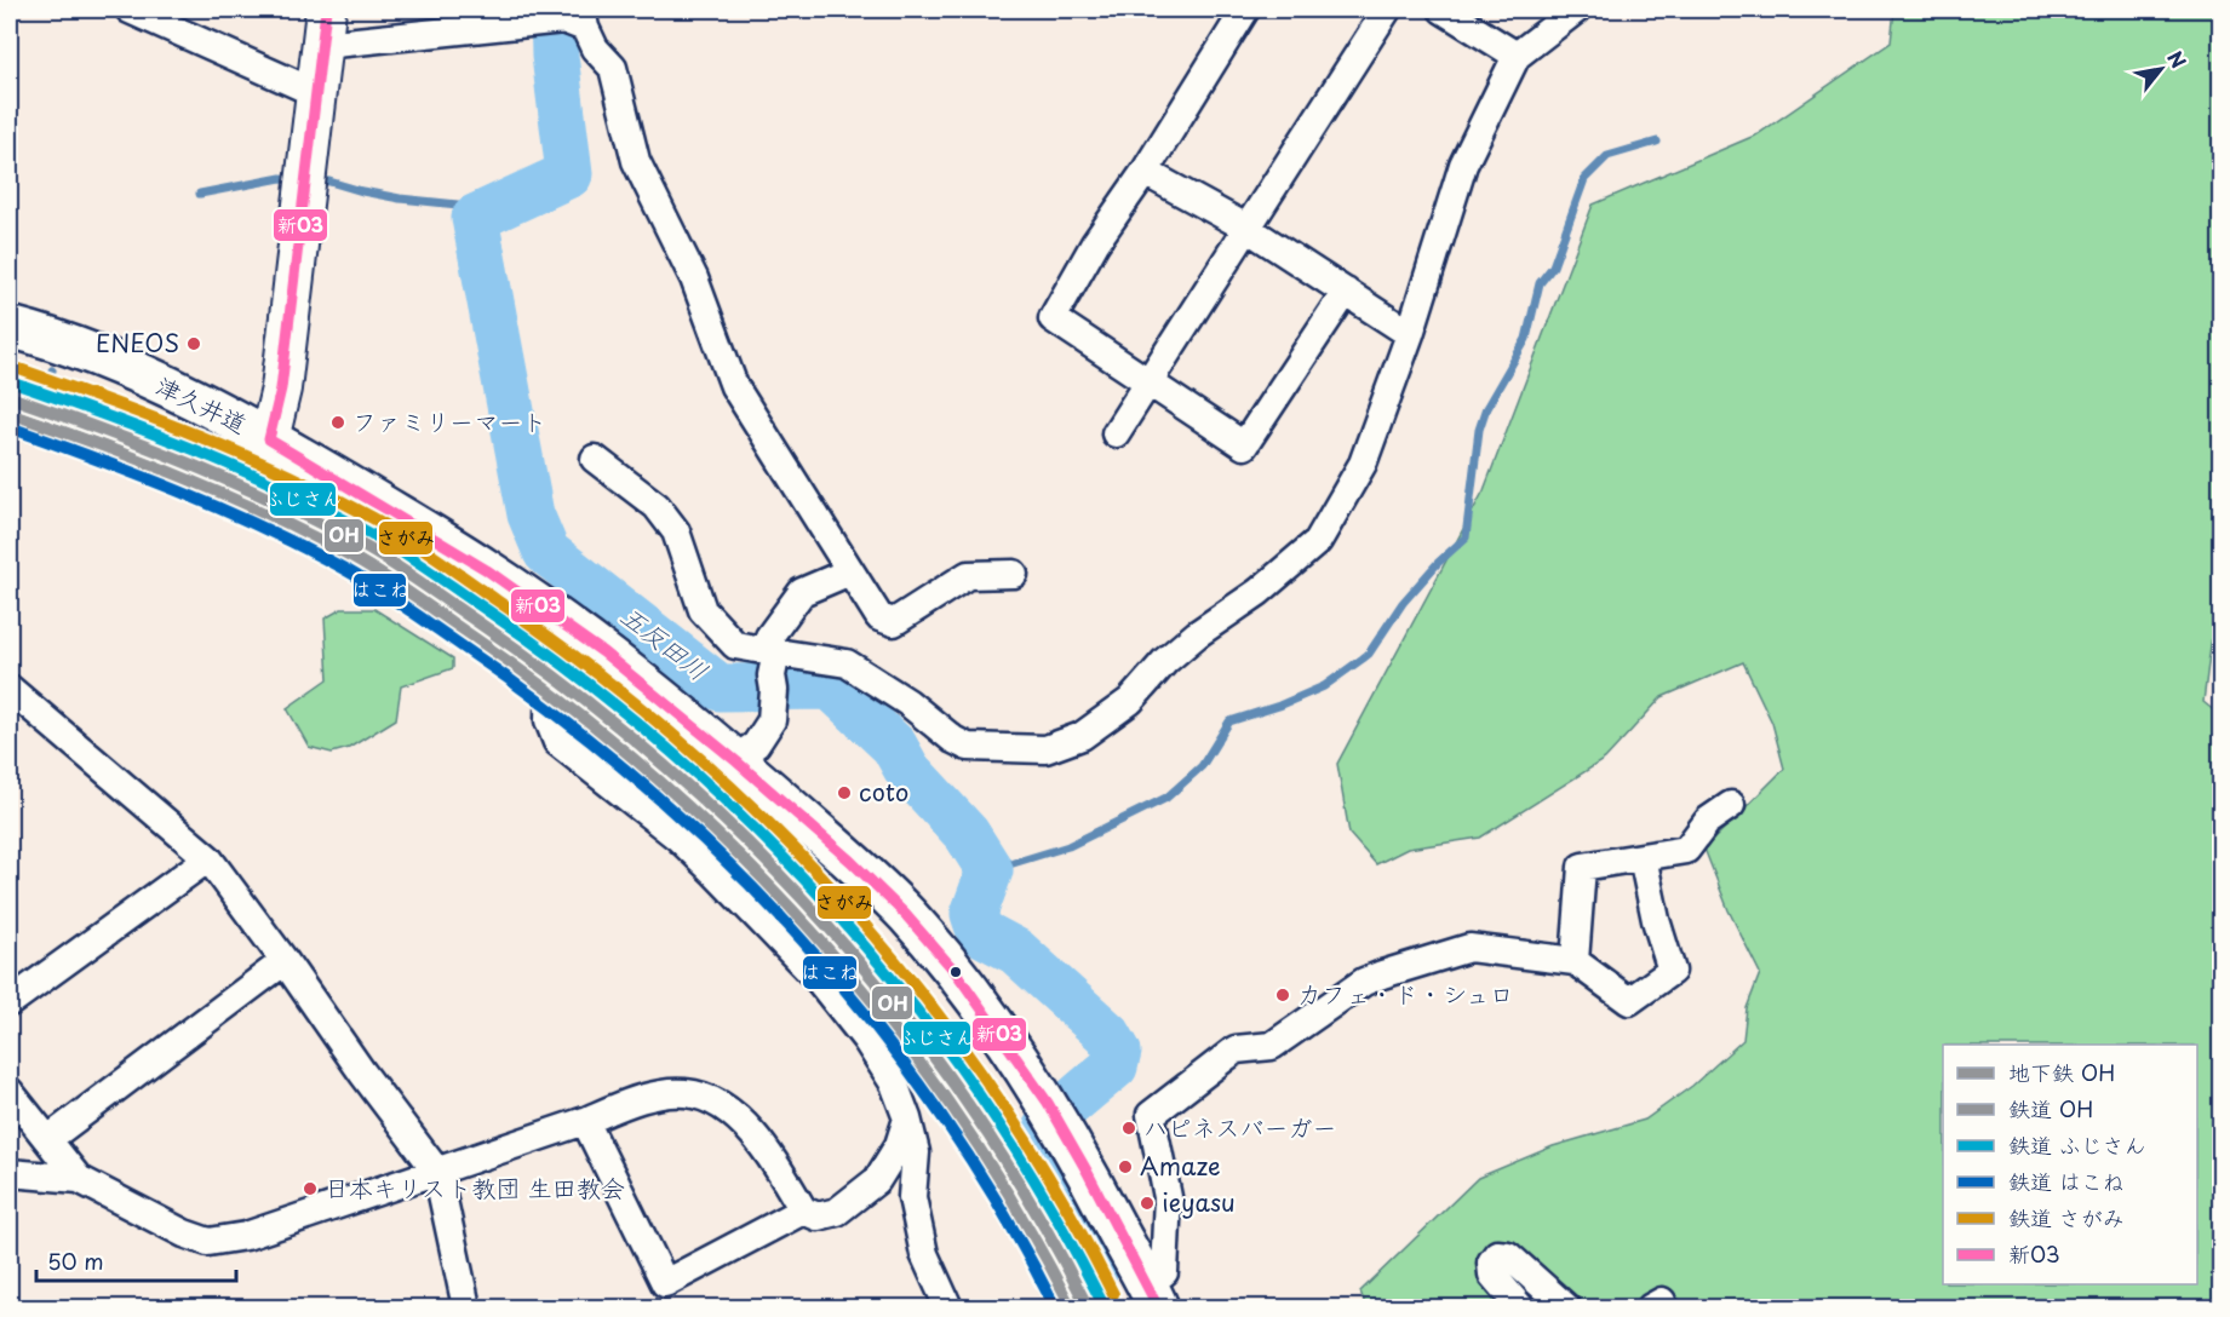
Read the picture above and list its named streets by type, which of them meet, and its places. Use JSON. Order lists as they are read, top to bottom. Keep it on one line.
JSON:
{"streets":{"main road":["津久井道"]},"water":["五反田川"],"places":["ENEOS","ファミリーマート","coto","カフェ・ド・シュロ","ハピネスバーガー","Amaze","日本キリスト教団 生田教会","ieyasu"],"lines":["transit line 新03","rail line さがみ","rail line ふじさん","metro line OH","rail line OH","rail line はこね"],"legend":["地下鉄 OH","鉄道 OH","鉄道 ふじさん","鉄道 はこね","鉄道 さがみ","新03"],"scale_bar":"50 m","north":"top right"}
